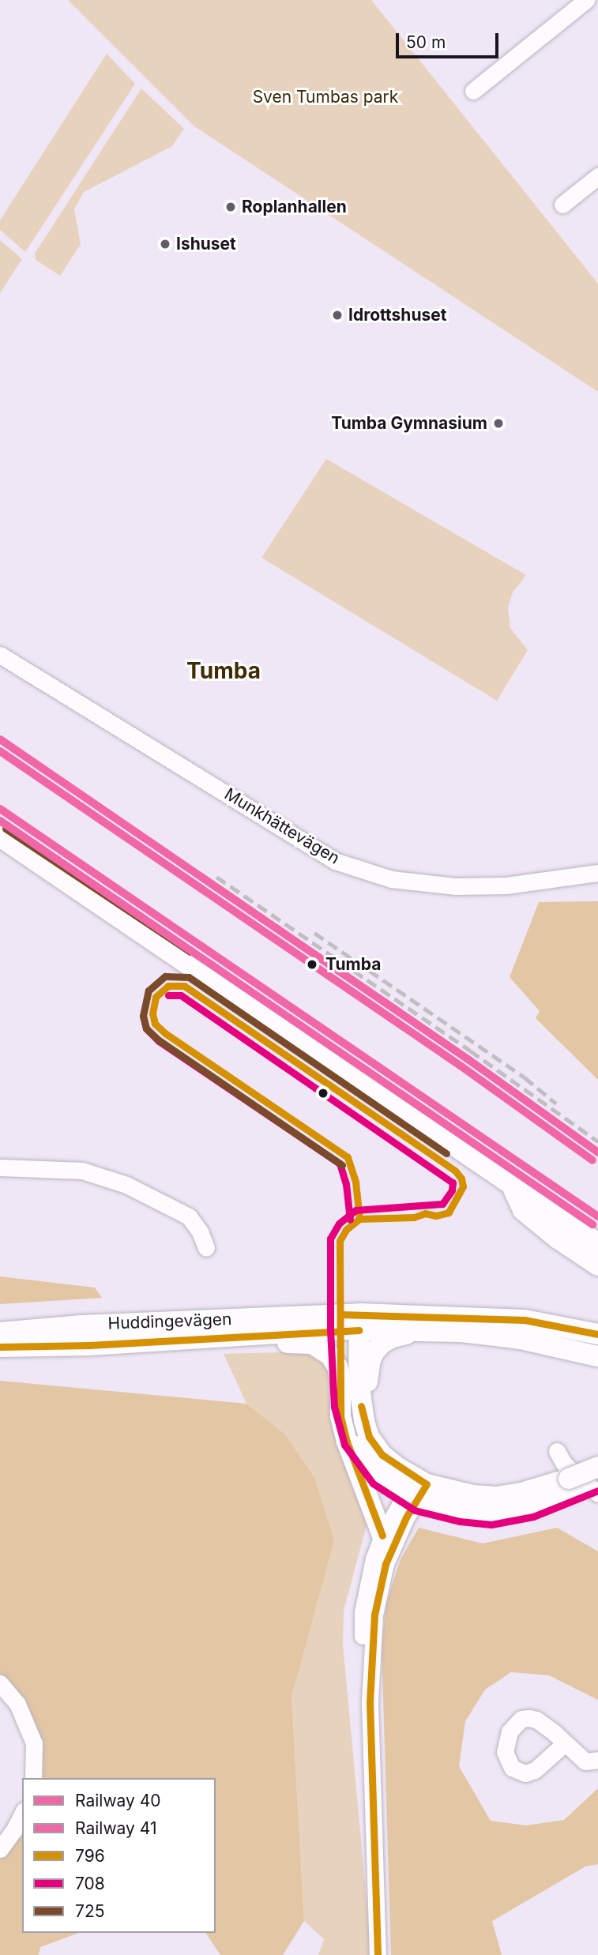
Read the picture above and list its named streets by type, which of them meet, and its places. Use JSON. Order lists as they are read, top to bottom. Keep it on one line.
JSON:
{"streets":{"main road":["Huddingevägen"],"street":["Munkhättevägen"]},"districts":["Tumba"],"parks":["Sven Tumbas park"],"places":["Roplanhallen","Ishuset","Idrottshuset","Tumba Gymnasium","Tumba"],"lines":["rail line 40","rail line 41","transit line 725","transit line 796","transit line 708"],"legend":["Railway 40","Railway 41","796","708","725"],"scale_bar":"50 m"}
